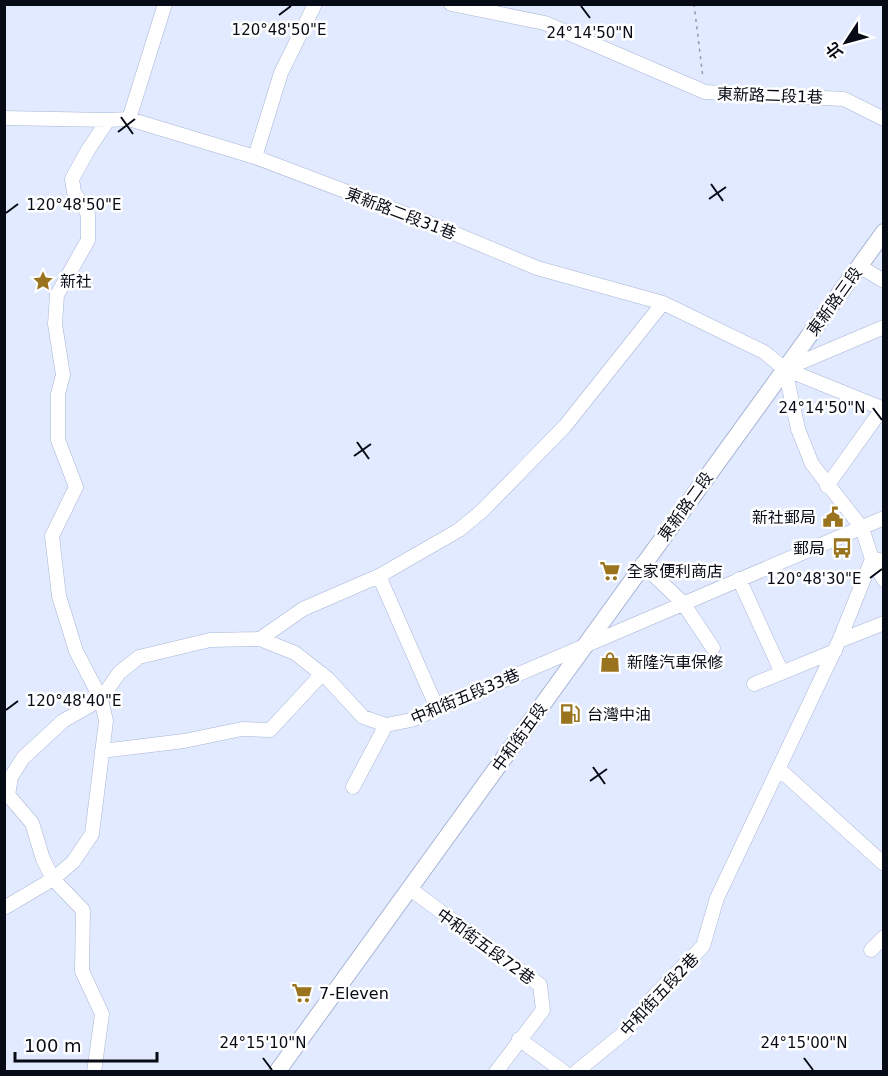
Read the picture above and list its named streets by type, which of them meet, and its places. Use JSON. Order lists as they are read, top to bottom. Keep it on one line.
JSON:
{"streets":{"main road":["東新路三段","東新路二段","中和街五段"],"street":["東新路二段1巷","東新路二段31巷","中和街五段33巷","中和街五段72巷","中和街五段2巷"]},"crossings":[["東新路二段31巷","東新路三段"],["東新路二段31巷","東新路二段"],["東新路三段","東新路二段"],["東新路二段","中和街五段33巷"],["東新路二段","中和街五段"],["中和街五段33巷","中和街五段"],["中和街五段","中和街五段72巷"]],"places":{"place":["新社"],"public building":["新社郵局"],"bus stop":["郵局"],"supermarket":["全家便利商店","7-Eleven"],"shop":["新隆汽車保修"],"fuel station":["台灣中油"]},"scale_bar":"100 m","north":"bottom left","coordinates":["120°48'50\"E","24°14'50\"N","120°48'30\"E","120°48'40\"E","24°15'10\"N","24°15'00\"N"]}
